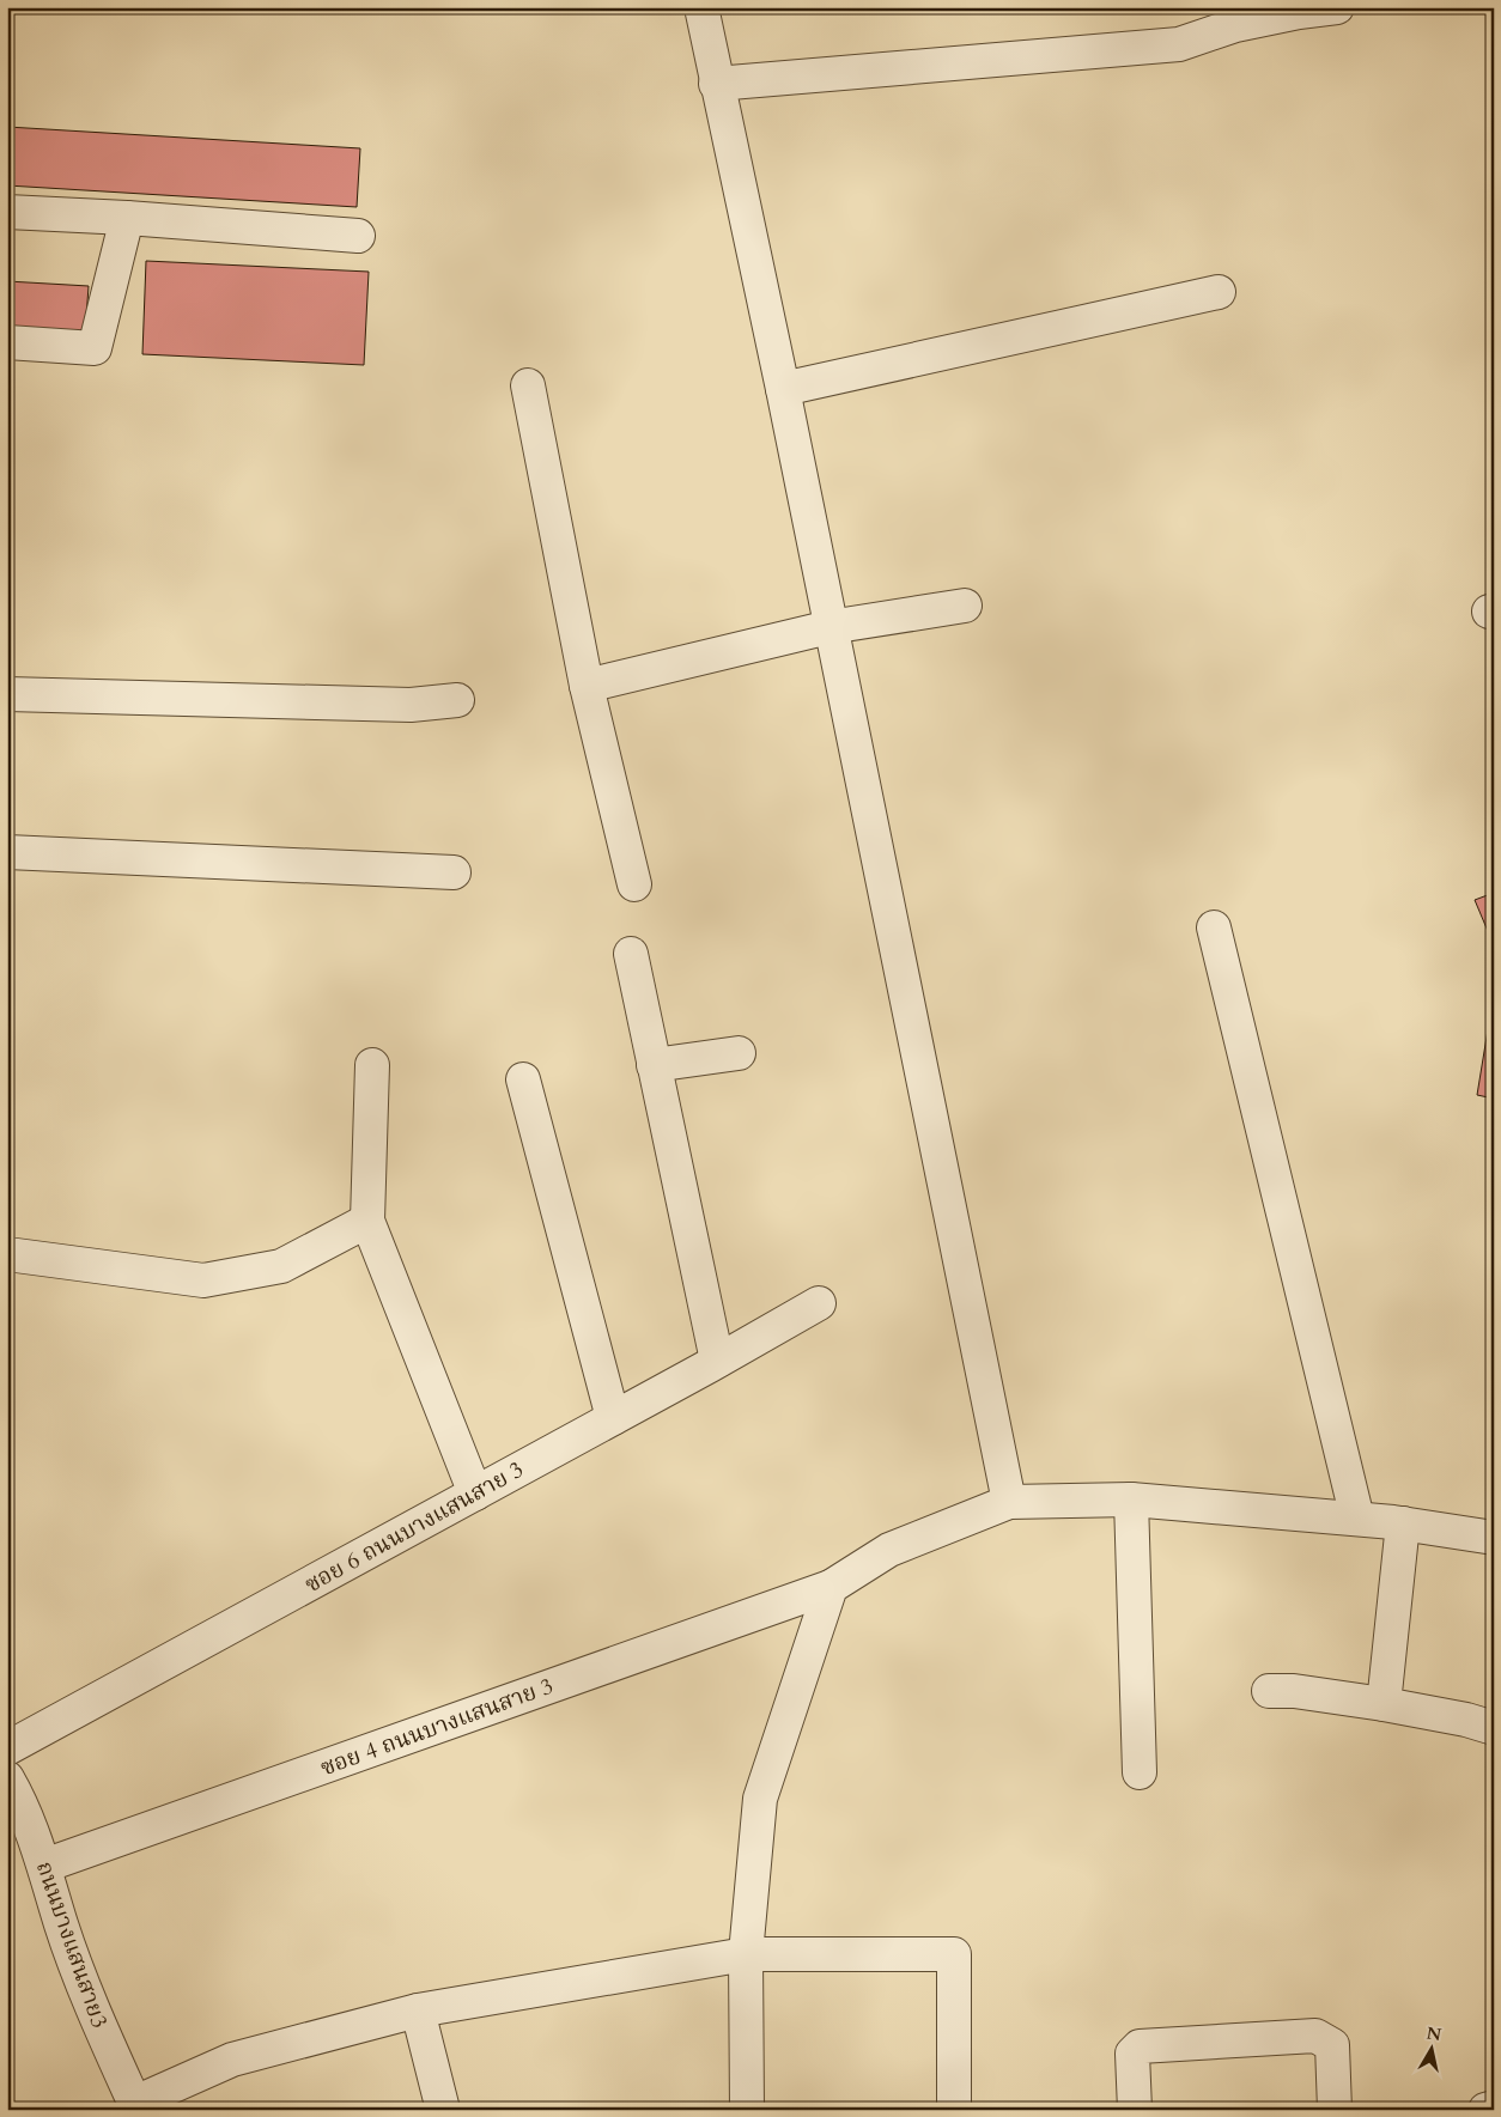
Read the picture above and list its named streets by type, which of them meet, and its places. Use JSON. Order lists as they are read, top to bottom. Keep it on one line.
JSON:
{"streets":{"street":["ซอย 6 ถนนบางแสนสาย 3","ซอย 4 ถนนบางแสนสาย 3","ถนนบางแสนสาย3"]},"crossings":[["ซอย 4 ถนนบางแสนสาย 3","ถนนบางแสนสาย3"]],"north":"top"}
